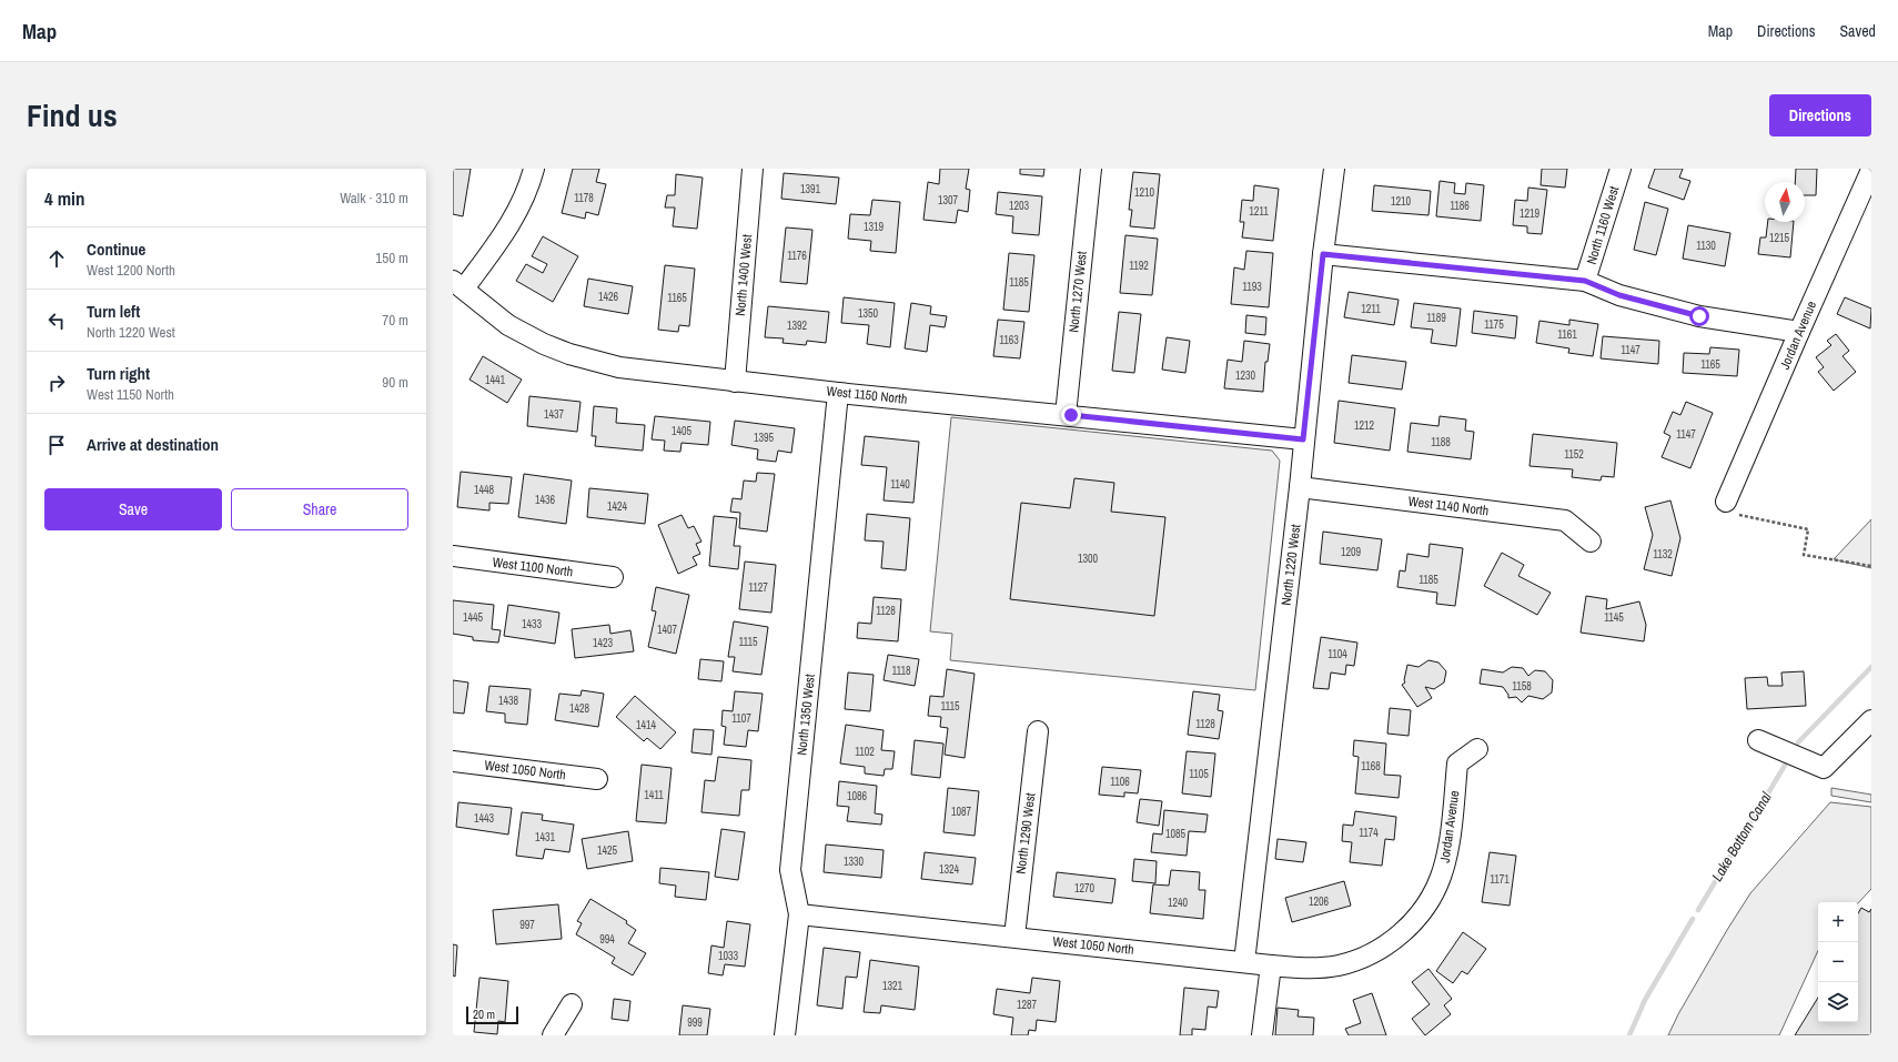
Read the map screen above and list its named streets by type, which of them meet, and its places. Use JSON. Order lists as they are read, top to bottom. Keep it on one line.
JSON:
{"streets":{"street":["North 1160 West","North 1400 West","North 1270 West","Jordan Avenue","West 1150 North","West 1140 North","North 1220 West","West 1100 North","North 1350 West","West 1050 North","North 1290 West"]},"crossings":[["North 1400 West","West 1150 North"],["North 1270 West","West 1150 North"],["Jordan Avenue","West 1050 North"],["West 1150 North","North 1220 West"],["West 1150 North","North 1350 West"],["West 1140 North","North 1220 West"],["North 1220 West","West 1050 North"],["North 1350 West","West 1050 North"],["West 1050 North","North 1290 West"]],"water":["Lake Bottom Canal"],"house_numbers":["1391","1210","1178","1307","1210","1203","1186","1211","1219","1319","1215","1130","1176","1192","1185","1193","1426","1165","1211","1350","1189","1175","1392","1161","1163","1147","1165","1230","1441","1437","1212","1405","1147","1395","1188","1152","1140","1448","1436","1424","1209","1132","1300","1185","1127","1128","1445","1145","1433","1407","1115","1423","1104","1118","1158","1438","1115","1428","1107","1128","1414","1102","1168","1105","1106","1411","1086","1087","1443","1174","1085","1431","1425","1330","1324","1171","1270","1206","1240","997","994","1033","1321","1287","999"],"scale_bar":"20 m","north":"top","page":{"header":"Map","nav":["Map","Directions","Saved"],"title":"Find us","buttons":["Directions",["Save","Share"]],"heading":["4 min","Walk · 310 m"],"list":[["Continue","West 1200 North","150 m"],["Turn left","North 1220 West","70 m"],["Turn right","West 1150 North","90 m"],"Arrive at destination"],"map_buttons":["+","−"],"scale":"20 m"}}
